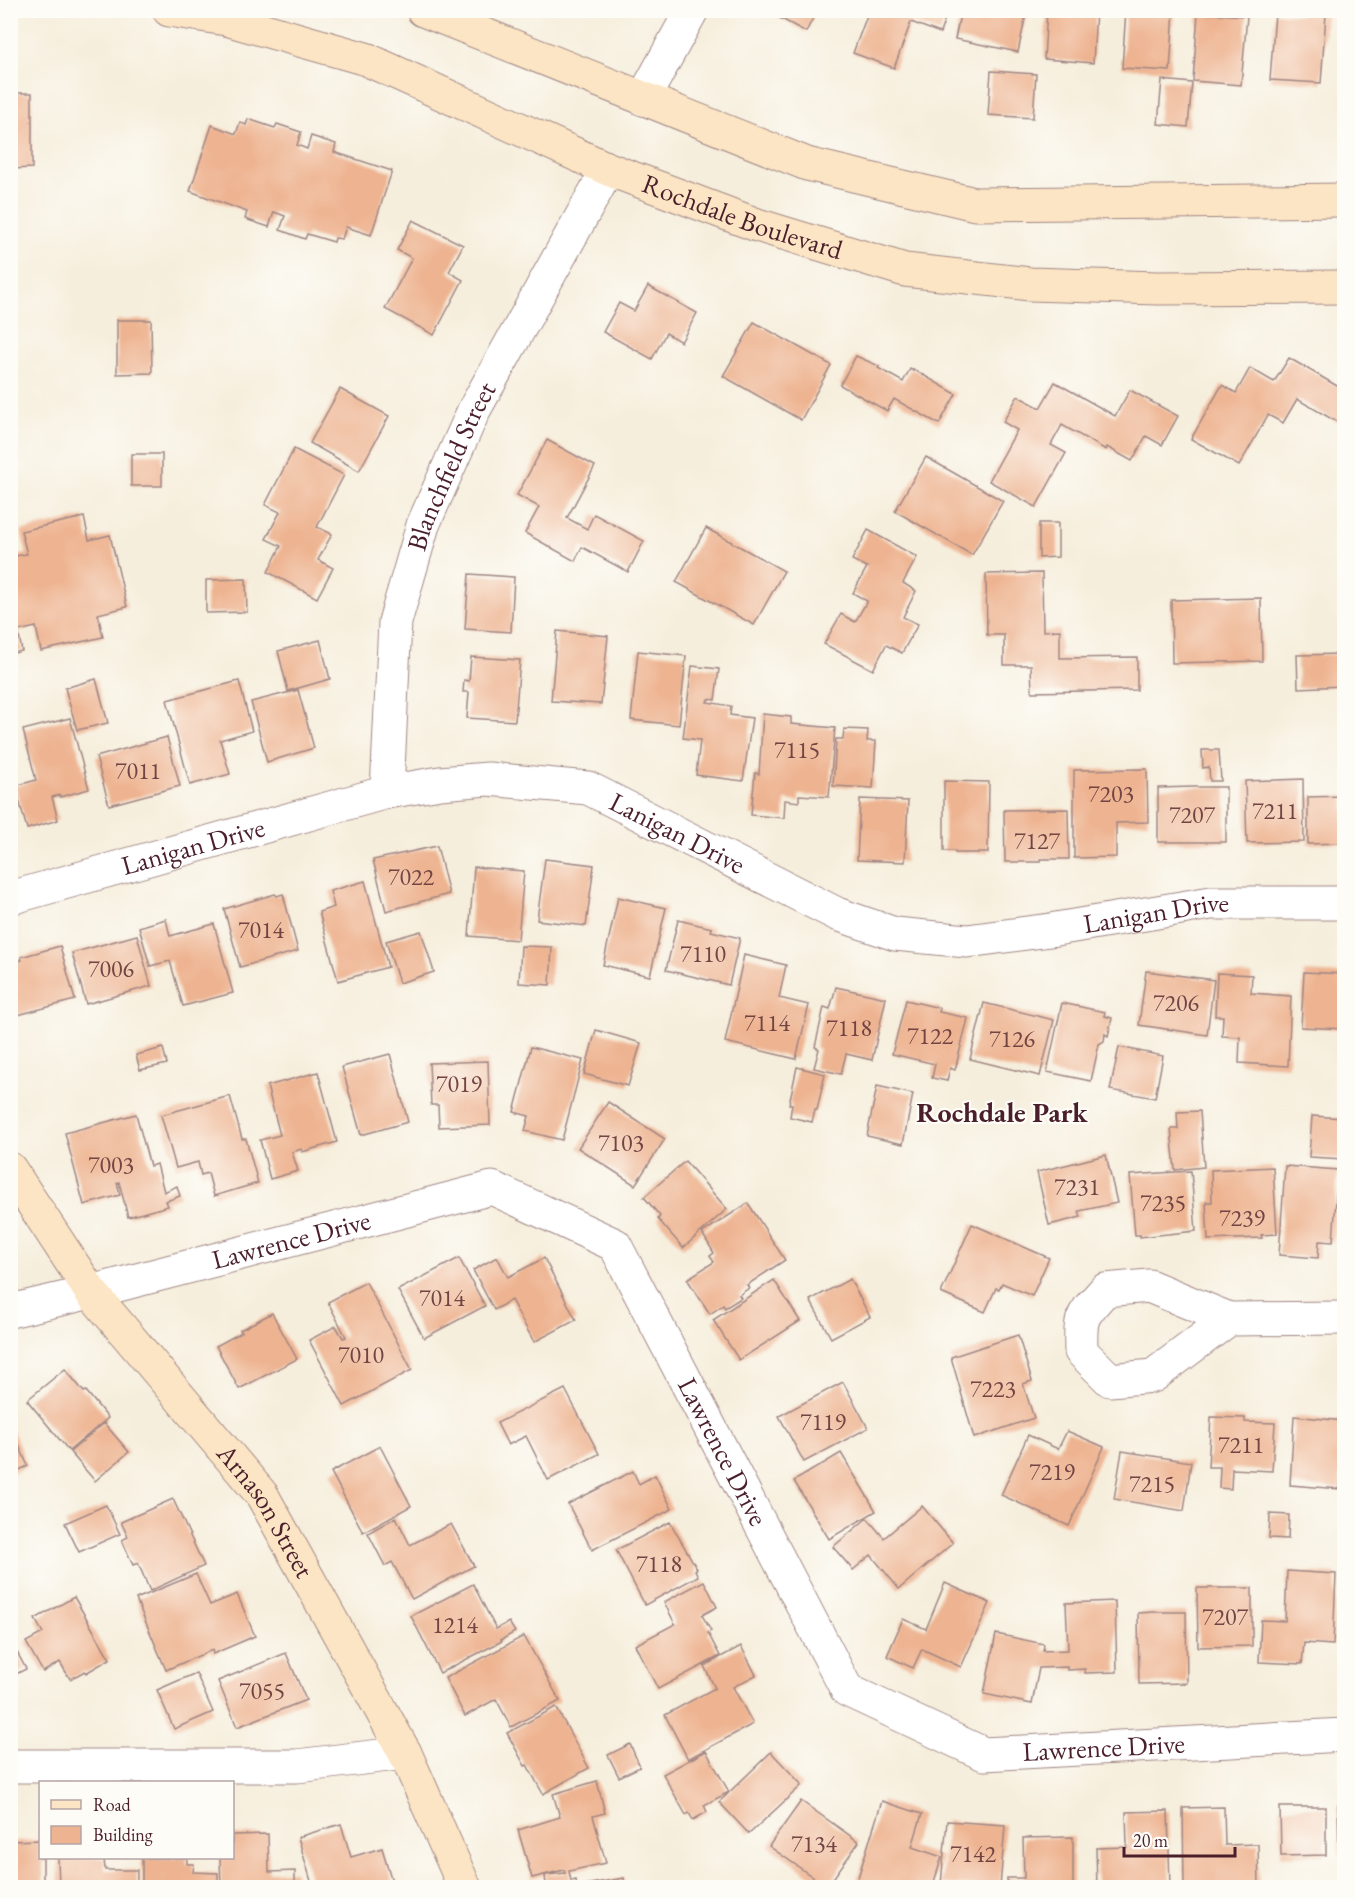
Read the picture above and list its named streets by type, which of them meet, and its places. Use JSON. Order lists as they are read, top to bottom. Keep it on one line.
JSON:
{"streets":{"main road":["Rochdale Boulevard","Arnason Street"],"street":["Blanchfield Street","Lanigan Drive","Lawrence Drive"]},"crossings":[["Rochdale Boulevard","Blanchfield Street"],["Blanchfield Street","Lanigan Drive"],["Lawrence Drive","Arnason Street"]],"districts":["Rochdale Park"],"house_numbers":["7115","7011","7203","7211","7207","7127","7022","7014","7110","7006","7206","7114","7118","7122","7126","7019","7103","7003","7231","7235","7239","7014","7010","7223","7119","7211","7219","7215","7118","7207","1214","7055","7134","7142"],"legend":["Road","Building"],"scale_bar":"20 m"}
